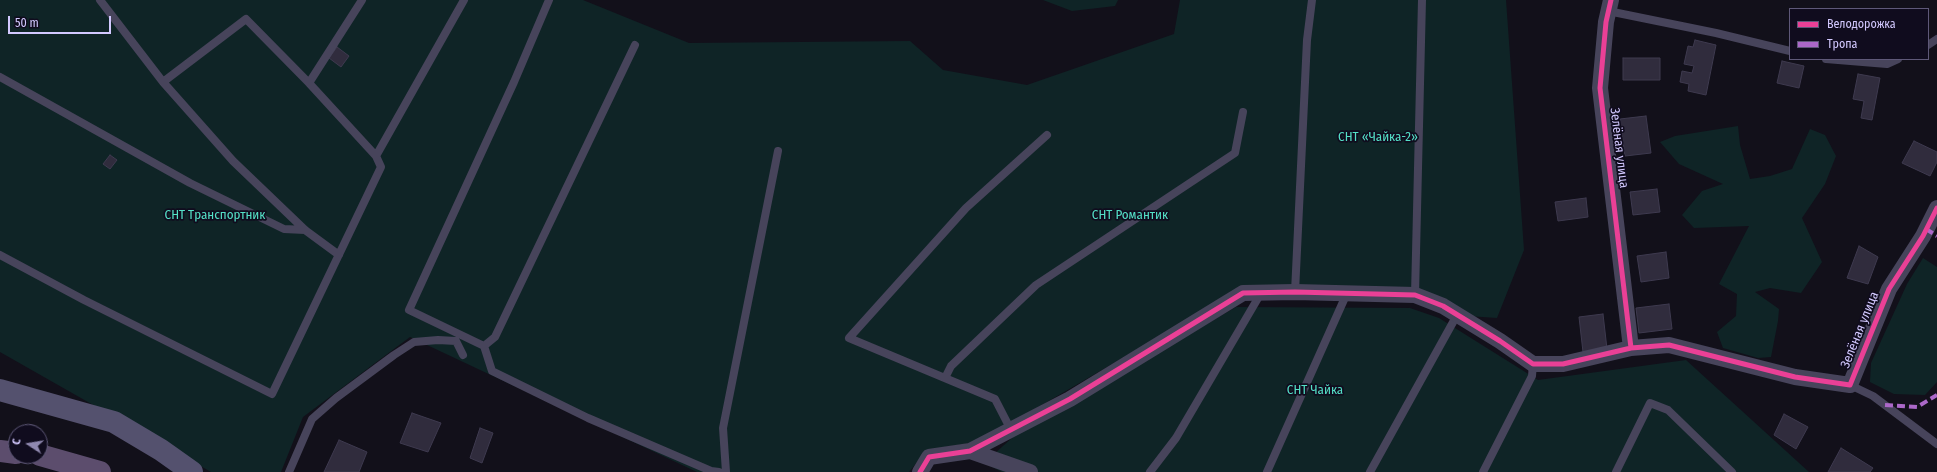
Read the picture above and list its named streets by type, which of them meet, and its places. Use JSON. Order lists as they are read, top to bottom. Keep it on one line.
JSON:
{"streets":{"street":["Зелёная улица"]},"parks":["СНТ «Чайка-2»","СНТ Транспортник","СНТ Романтик","СНТ Чайка"],"legend":["Велодорожка","Тропа"],"scale_bar":"50 m","north":"left"}
